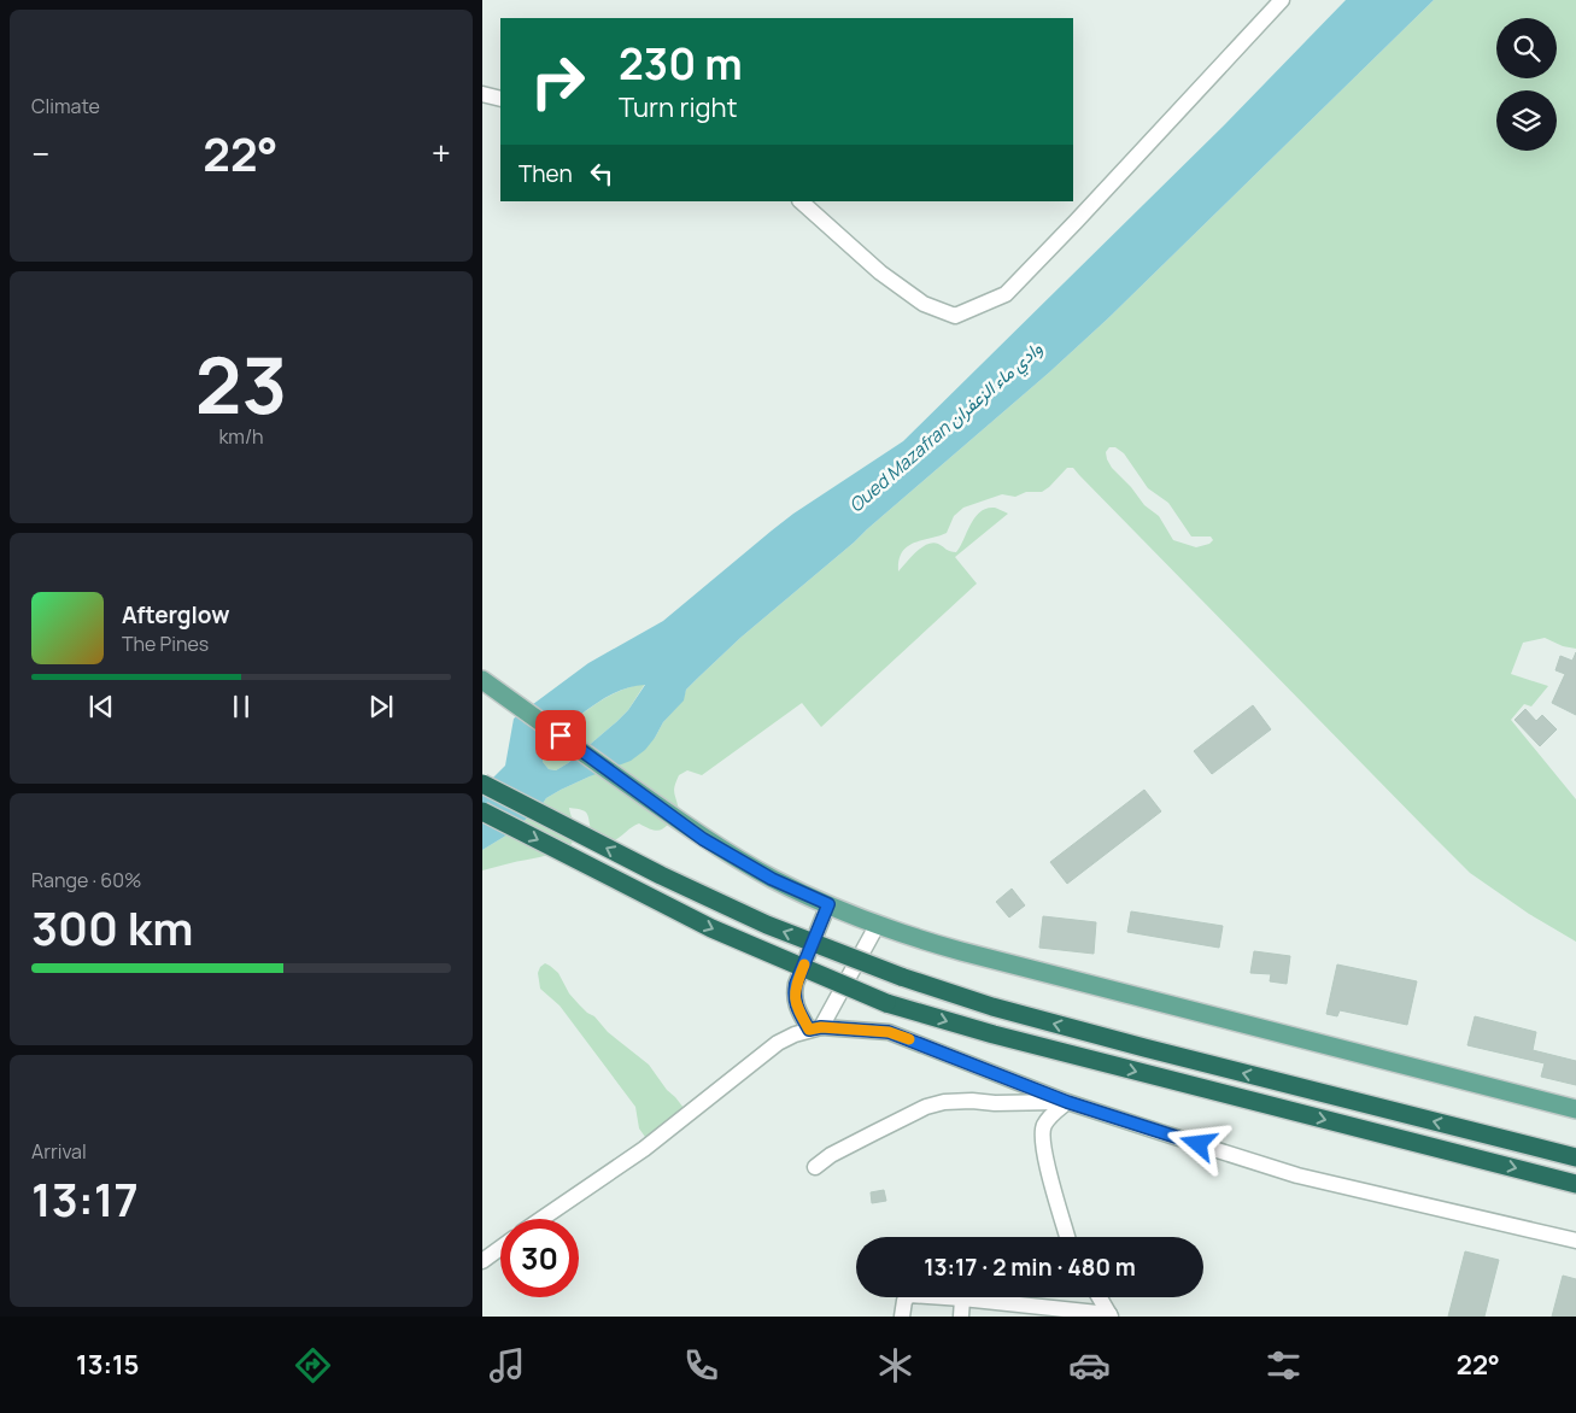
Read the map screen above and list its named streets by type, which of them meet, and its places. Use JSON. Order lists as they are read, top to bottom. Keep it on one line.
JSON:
{"water":["Oued Mazafran وادي ماء الزعفران"],"page":{"tile":["Climate",["23","km/h"],["Range · 60%","300 km"],["Arrival","13:17"]],"turn":["230 m","Turn right"],"heat":["−","22°","+"],"then":"Then","song":["Afterglow","The Pines"],"limit":"30","trip":"13:17 · 2 min · 480 m","tabs":["13:15","22°"]}}
